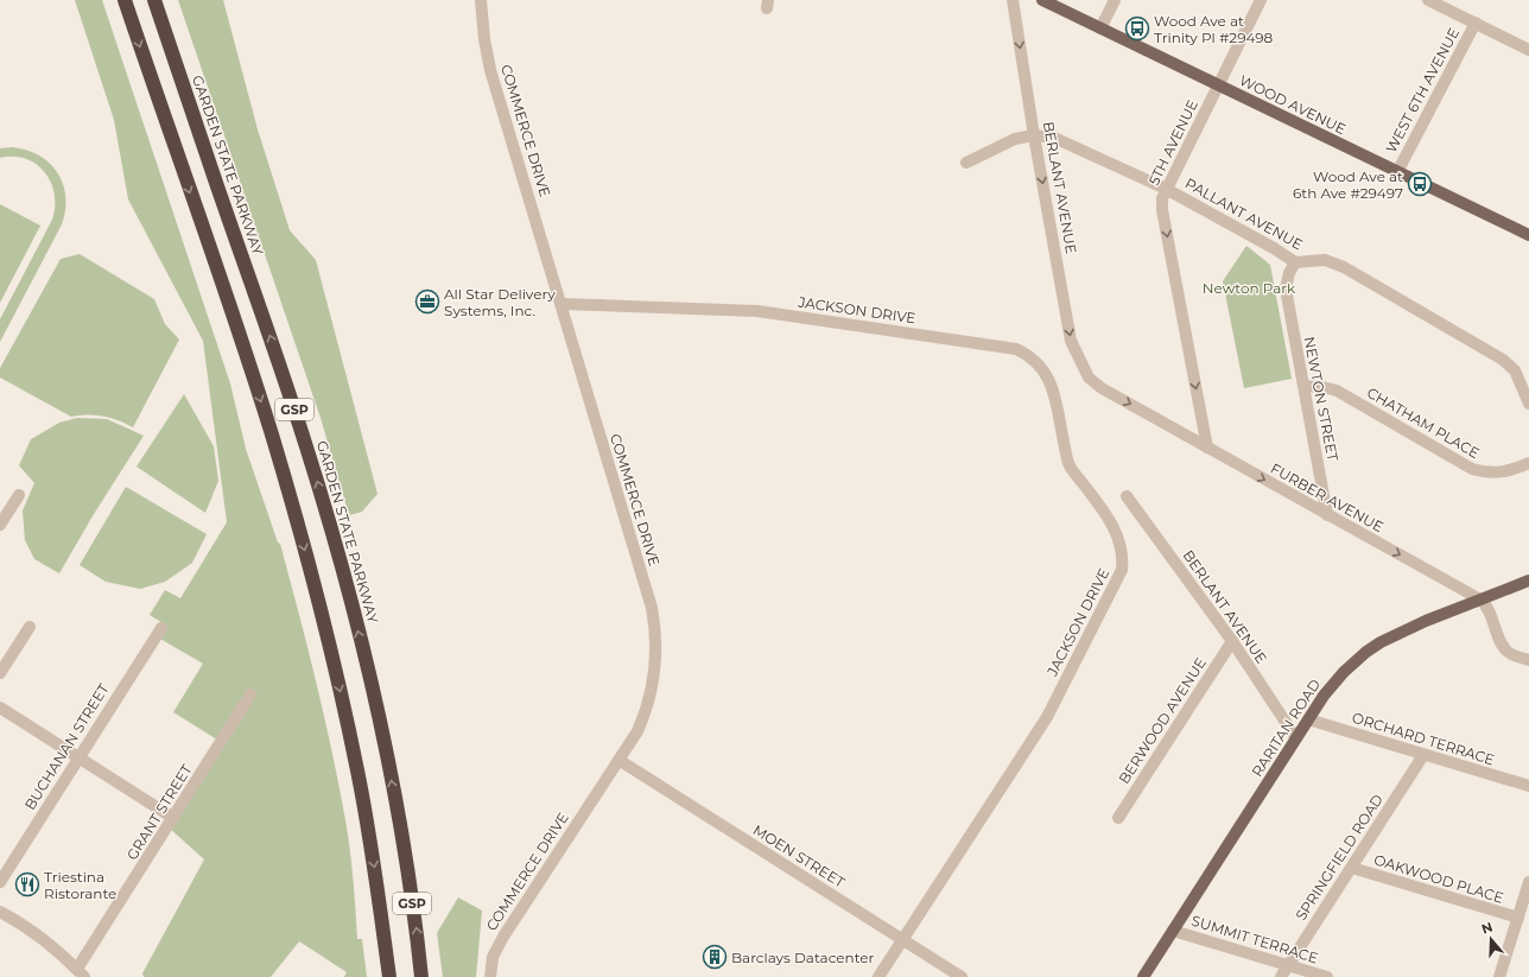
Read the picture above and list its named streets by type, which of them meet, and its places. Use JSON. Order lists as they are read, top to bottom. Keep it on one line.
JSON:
{"streets":{"highway":["GARDEN STATE PARKWAY","GSP"],"main road":["WOOD AVENUE","RARITAN ROAD"],"street":["WEST 6TH AVENUE","COMMERCE DRIVE","5TH AVENUE","BERLANT AVENUE","PALLANT AVENUE","JACKSON DRIVE","NEWTON STREET","CHATHAM PLACE","FURBER AVENUE","BERWOOD AVENUE","ORCHARD TERRACE","BUCHANAN STREET","GRANT STREET","MOEN STREET","SPRINGFIELD ROAD","OAKWOOD PLACE","SUMMIT TERRACE"]},"crossings":[["WEST 6TH AVENUE","WOOD AVENUE"],["WOOD AVENUE","5TH AVENUE"],["COMMERCE DRIVE","JACKSON DRIVE"],["COMMERCE DRIVE","MOEN STREET"],["5TH AVENUE","PALLANT AVENUE"],["5TH AVENUE","FURBER AVENUE"],["BERLANT AVENUE","PALLANT AVENUE"],["BERLANT AVENUE","FURBER AVENUE"],["BERLANT AVENUE","BERWOOD AVENUE"],["BERLANT AVENUE","RARITAN ROAD"],["PALLANT AVENUE","NEWTON STREET"],["JACKSON DRIVE","MOEN STREET"],["NEWTON STREET","CHATHAM PLACE"],["NEWTON STREET","FURBER AVENUE"],["FURBER AVENUE","RARITAN ROAD"],["RARITAN ROAD","ORCHARD TERRACE"],["RARITAN ROAD","SUMMIT TERRACE"],["ORCHARD TERRACE","SPRINGFIELD ROAD"],["SPRINGFIELD ROAD","OAKWOOD PLACE"],["SPRINGFIELD ROAD","SUMMIT TERRACE"]],"one_way":["5TH AVENUE","BERLANT AVENUE","FURBER AVENUE"],"parks":["Newton Park"],"places":{"bus stop":["Wood Ave at Trinity Pl #29498","Wood Ave at 6th Ave #29497"],"office":["All Star Delivery Systems, Inc."],"restaurant":["Triestina Ristorante"],"building":["Barclays Datacenter"]},"north":"top"}
